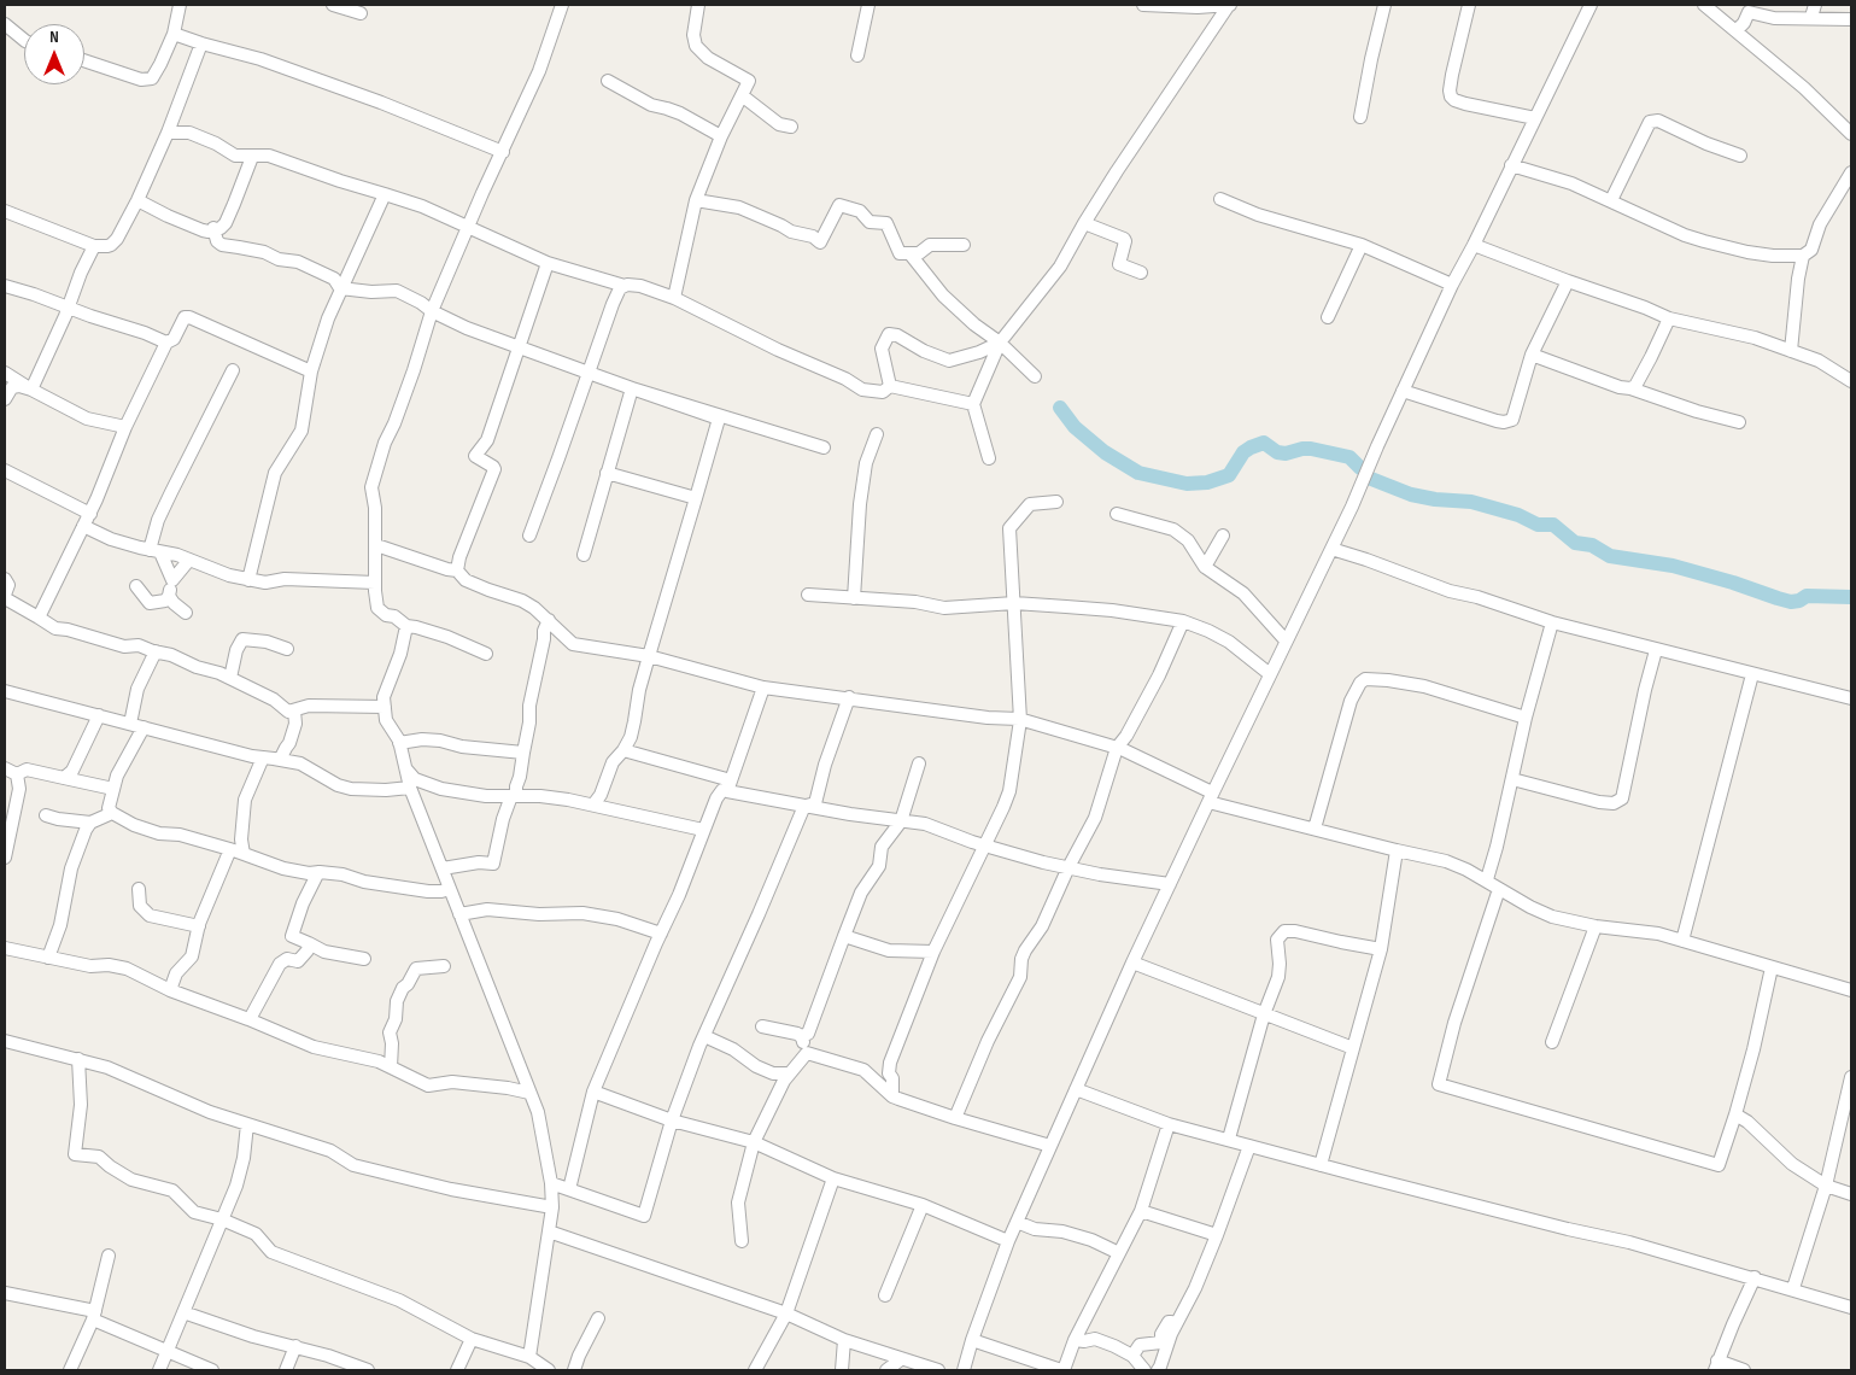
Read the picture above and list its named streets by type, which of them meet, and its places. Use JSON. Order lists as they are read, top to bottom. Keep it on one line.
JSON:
{"north":"top"}
